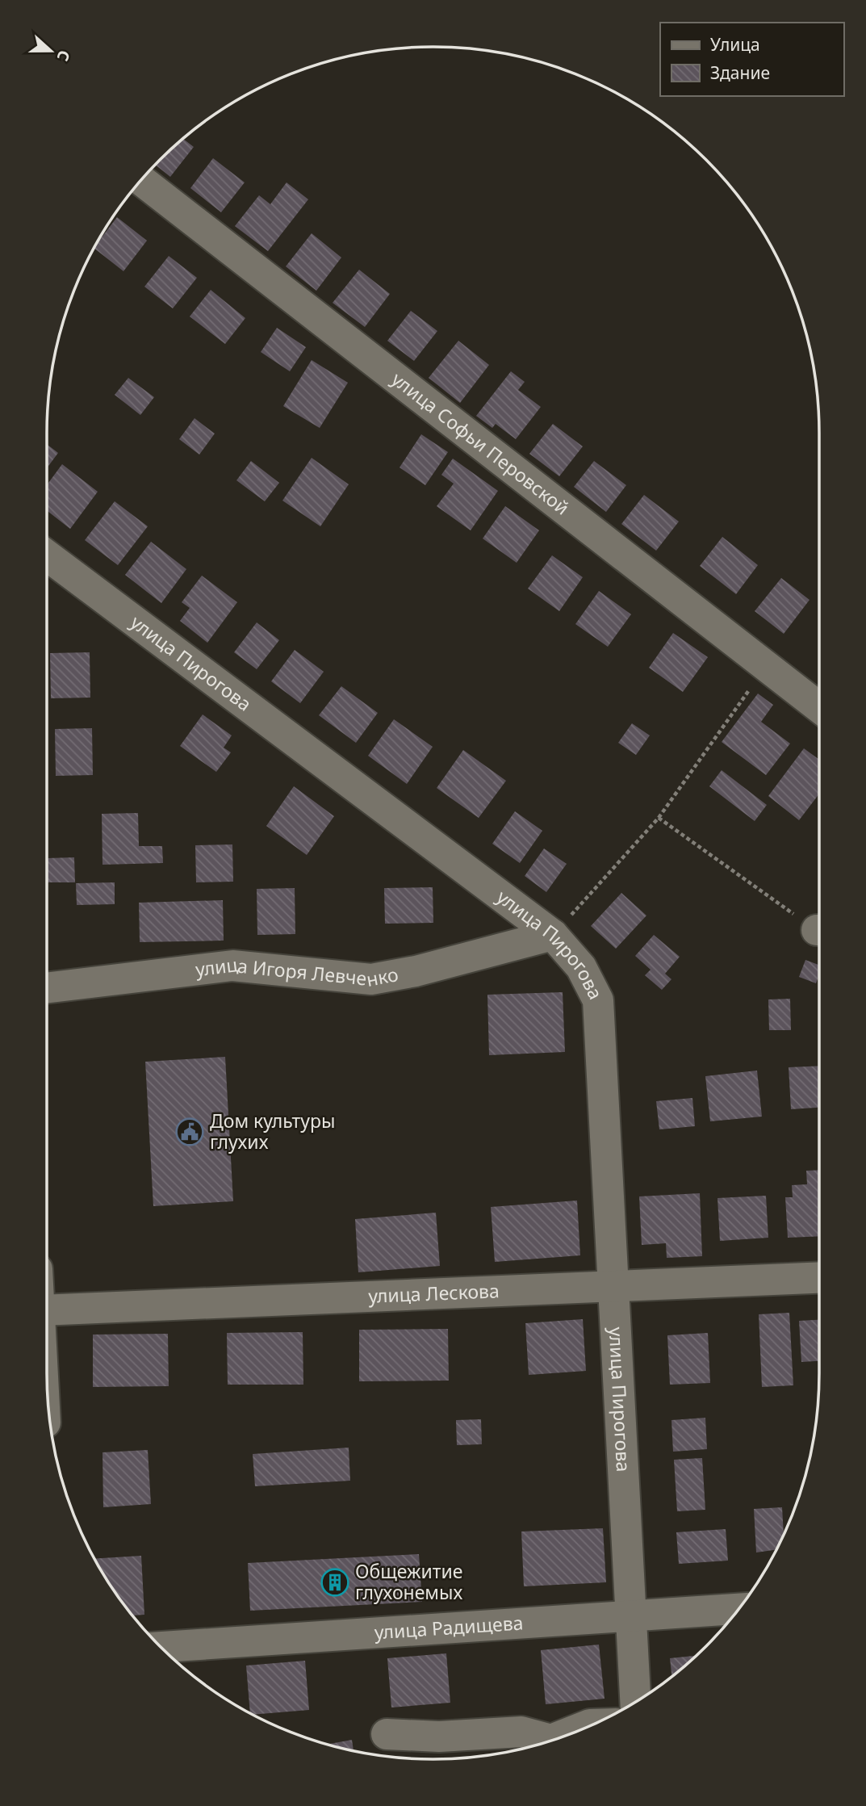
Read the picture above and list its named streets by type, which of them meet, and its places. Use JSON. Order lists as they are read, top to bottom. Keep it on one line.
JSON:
{"streets":{"street":["улица Софьи Перовской","улица Пирогова","улица Игоря Левченко","улица Лескова","улица Радищева"]},"crossings":[["улица Пирогова","улица Игоря Левченко"],["улица Пирогова","улица Лескова"],["улица Пирогова","улица Радищева"]],"places":{"public building":["Дом культуры глухих"],"building":["Общежитие глухонемых"]},"legend":["Улица","Здание"],"north":"right"}
